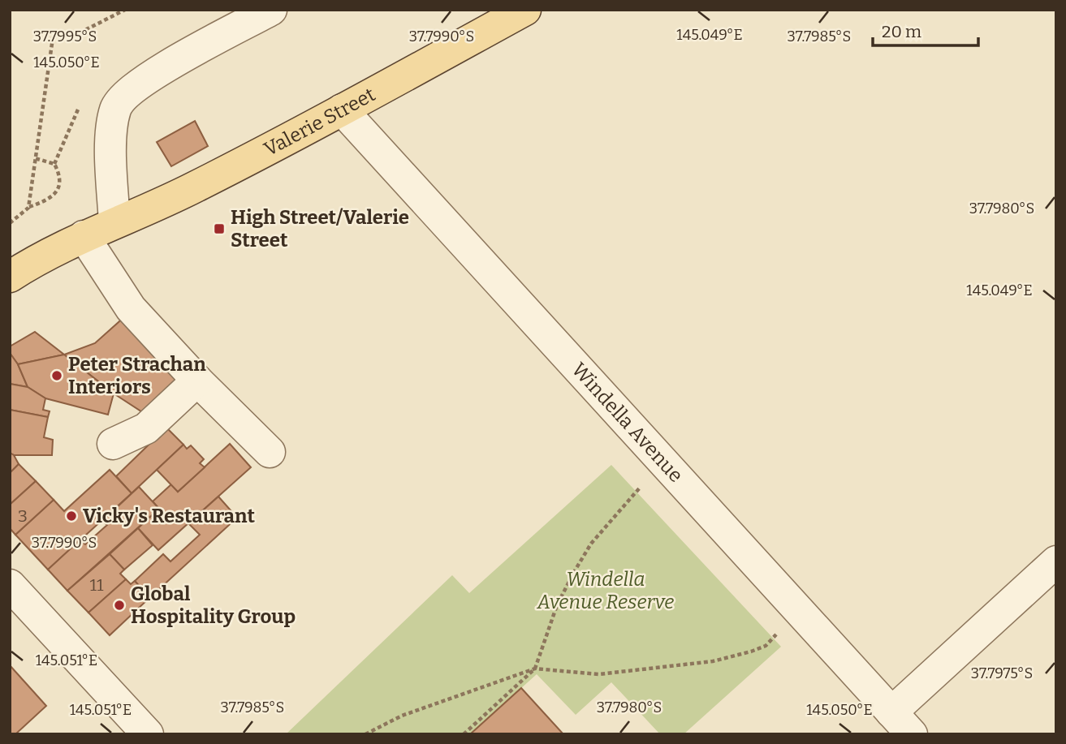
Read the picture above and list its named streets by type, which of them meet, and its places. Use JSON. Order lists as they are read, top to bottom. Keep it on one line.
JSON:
{"streets":{"main road":["Valerie Street"],"street":["Windella Avenue"]},"crossings":[["Valerie Street","Windella Avenue"]],"parks":["Windella Avenue Reserve"],"places":{"transit":["High Street/Valerie Street"],"other":["Peter Strachan Interiors","Vicky's Restaurant","Global Hospitality Group"]},"house_numbers":["3","11"],"scale_bar":"20 m","coordinates":["145.049°E","37.7995°S","37.7990°S","37.7985°S","145.050°E","37.7980°S","145.051°E","37.7975°S"]}
